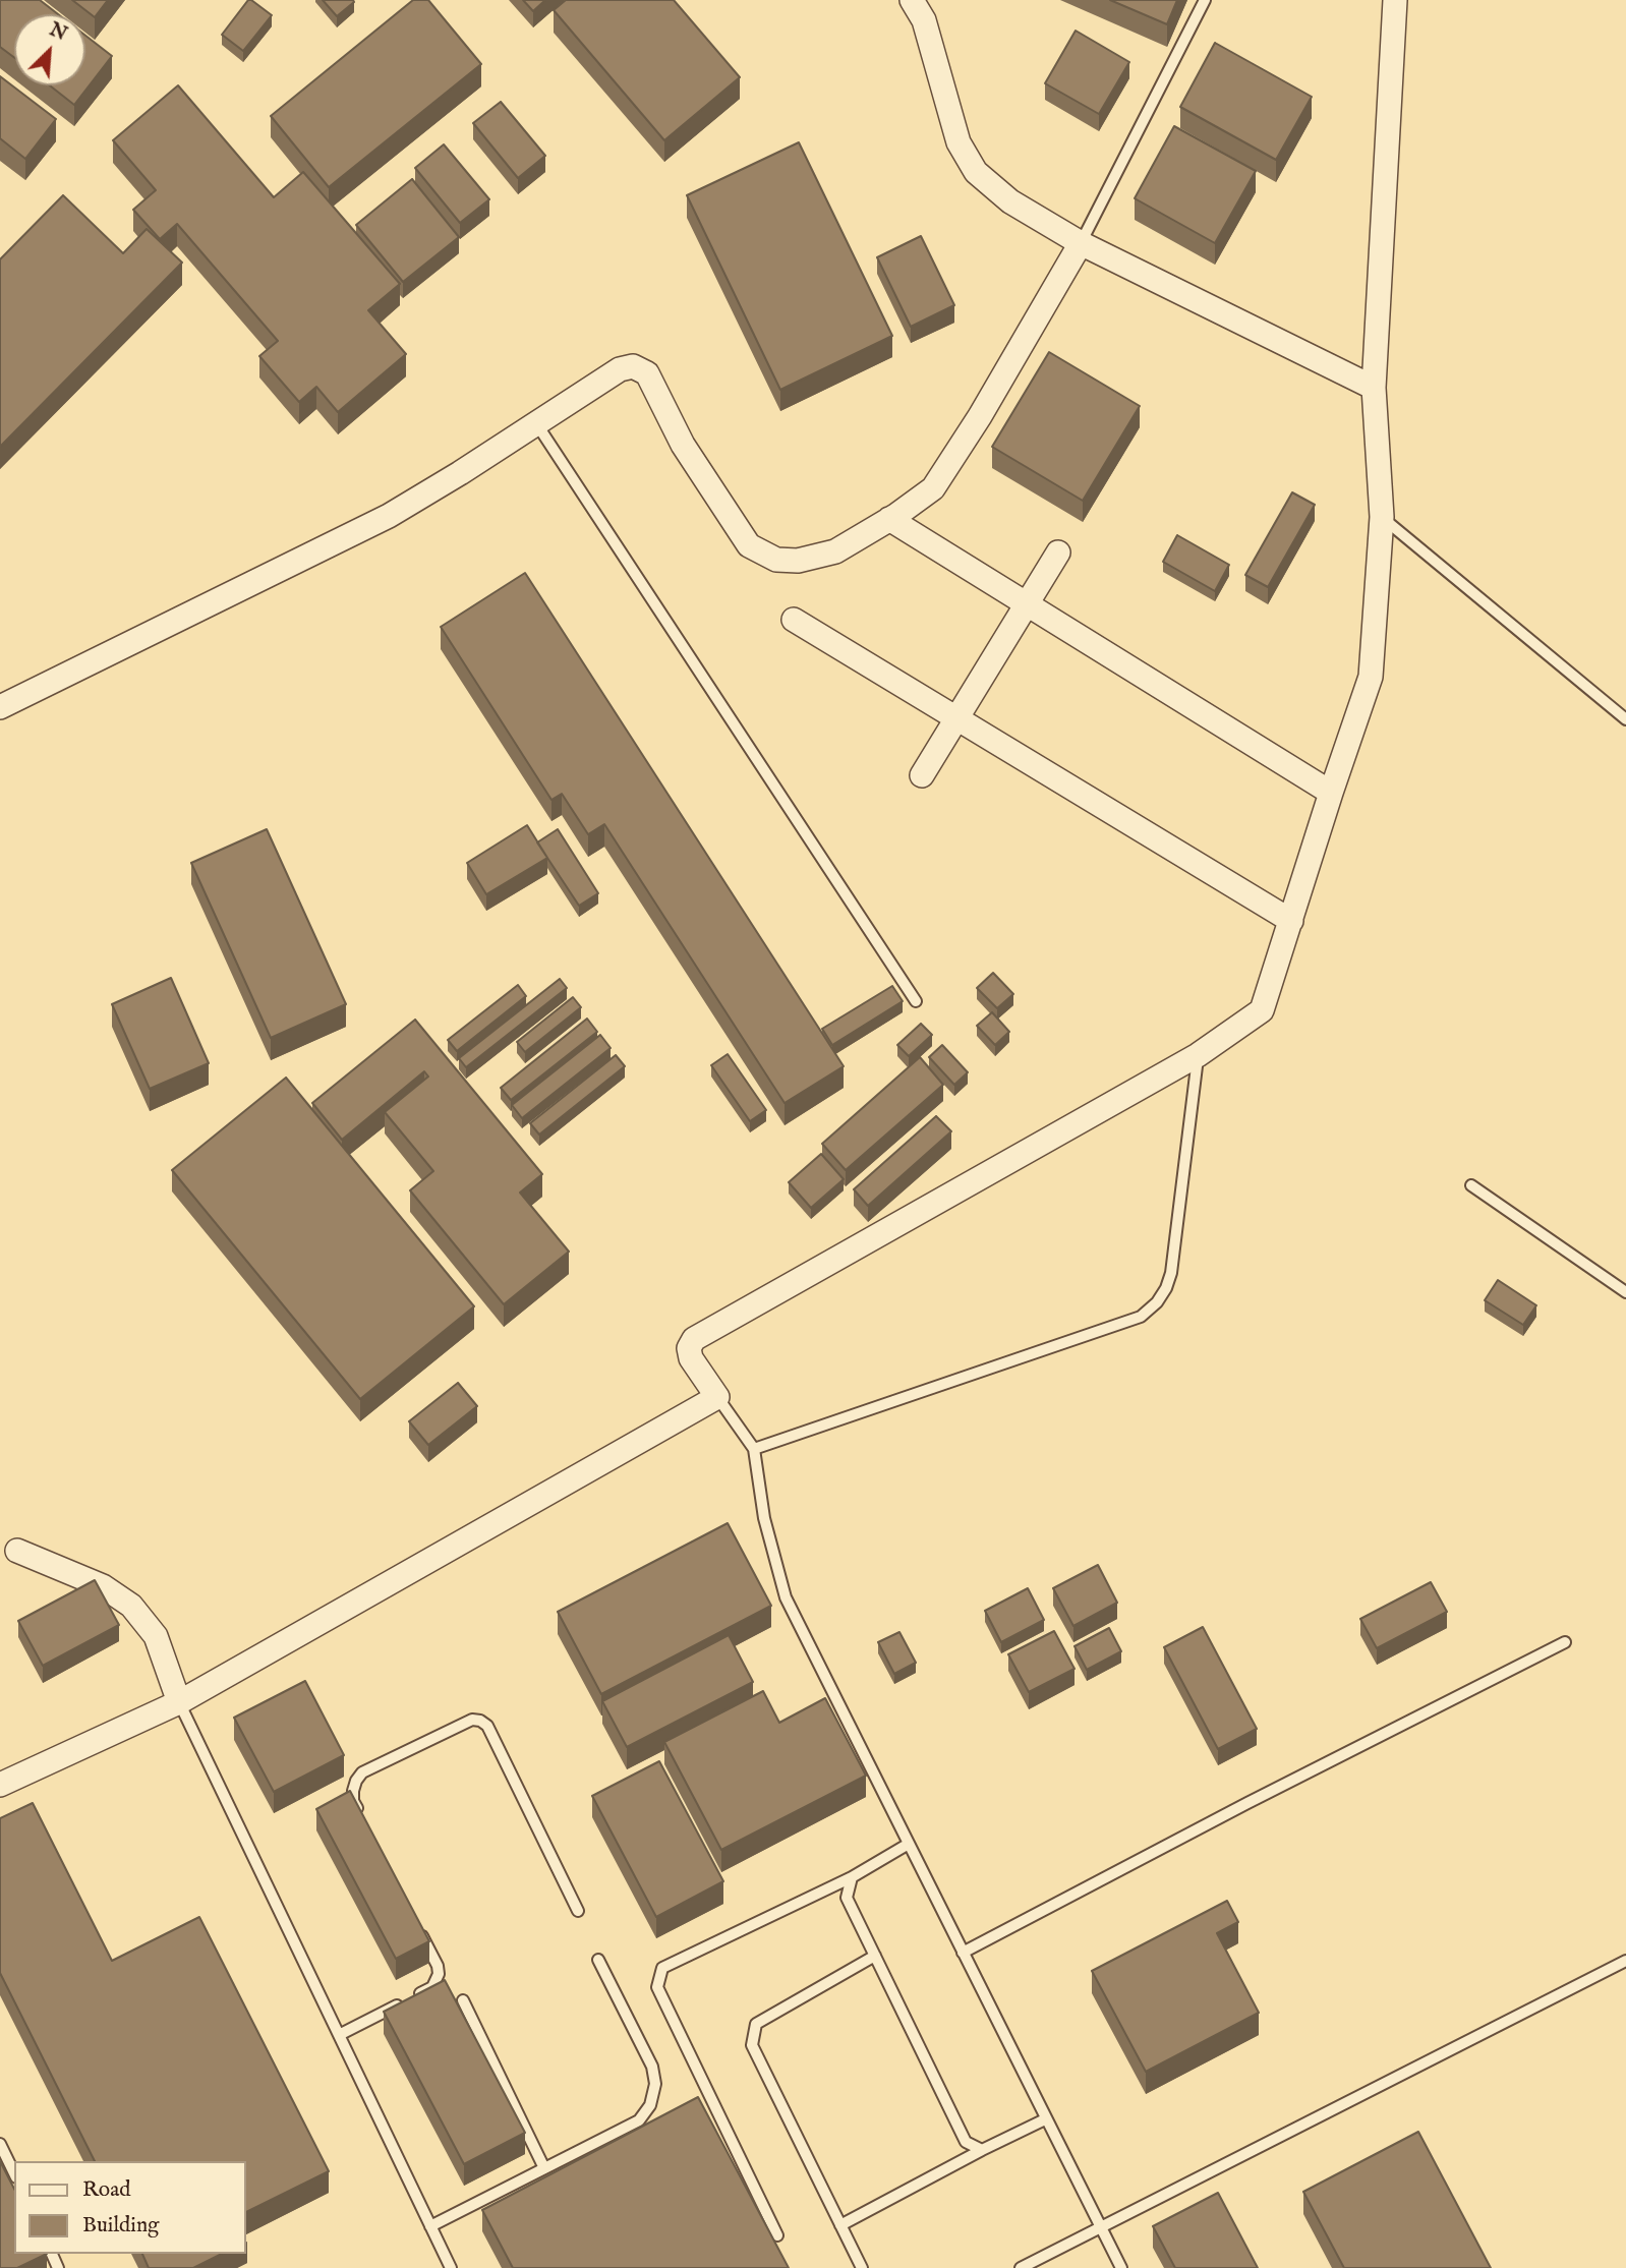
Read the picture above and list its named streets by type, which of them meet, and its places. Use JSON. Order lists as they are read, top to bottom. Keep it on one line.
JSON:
{"legend":["Road","Building"],"north":"top right"}
